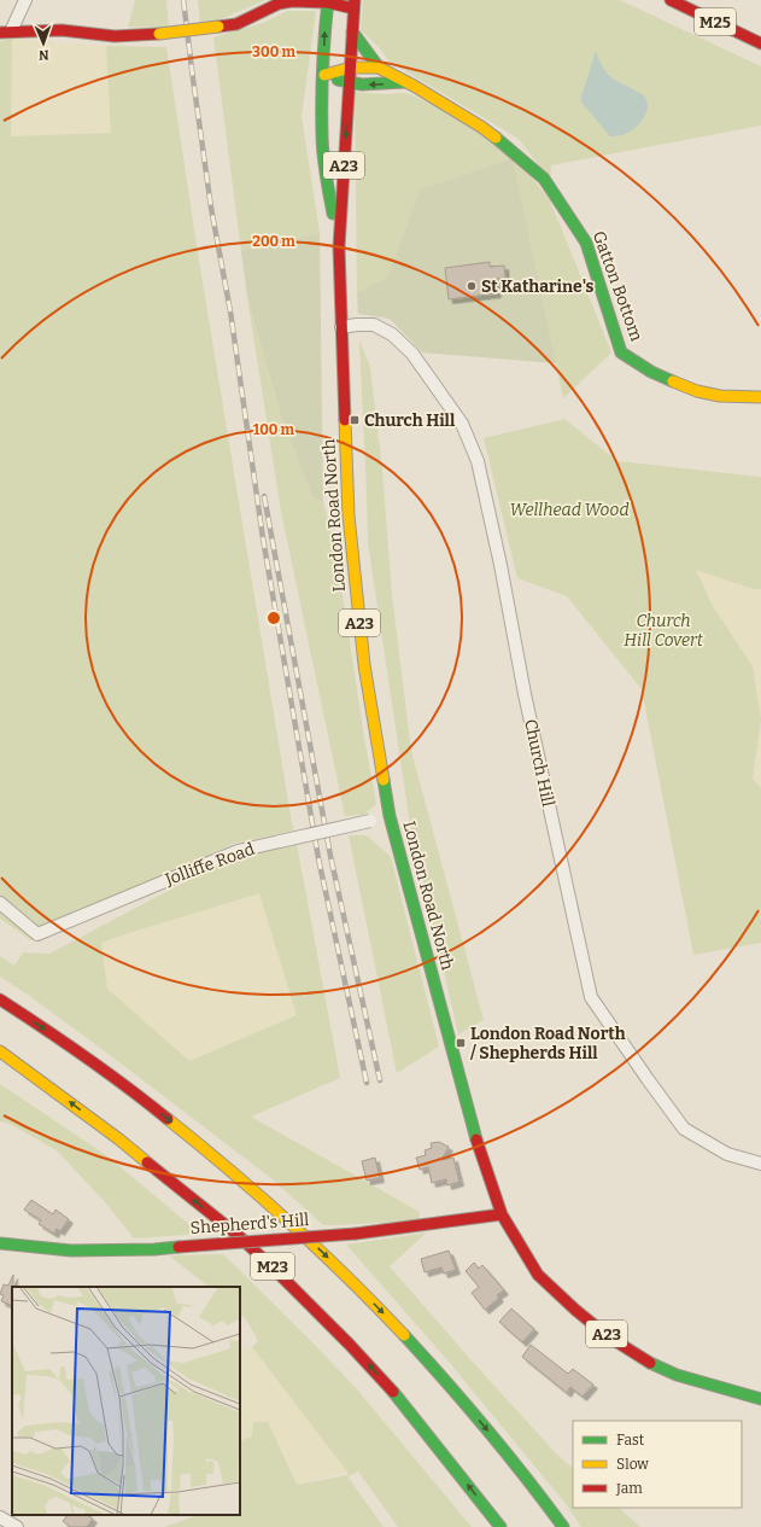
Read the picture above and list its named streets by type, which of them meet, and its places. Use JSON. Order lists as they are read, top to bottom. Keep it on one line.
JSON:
{"streets":{"main road":["M25","A23","Gatton Bottom","London Road North","Shepherd's Hill","M23"],"street":["Church Hill","Jolliffe Road"]},"crossings":[["Gatton Bottom","London Road North"],["London Road North","Church Hill"],["London Road North","Jolliffe Road"],["London Road North","Shepherd's Hill"]],"parks":["Wellhead Wood","Church Hill Covert"],"places":{"other":["St Katharine's"],"transit":["Church Hill","London Road North / Shepherds Hill"]},"legend":["Fast","Slow","Jam"],"north":"bottom","rings":["300 m","200 m","100 m"]}
